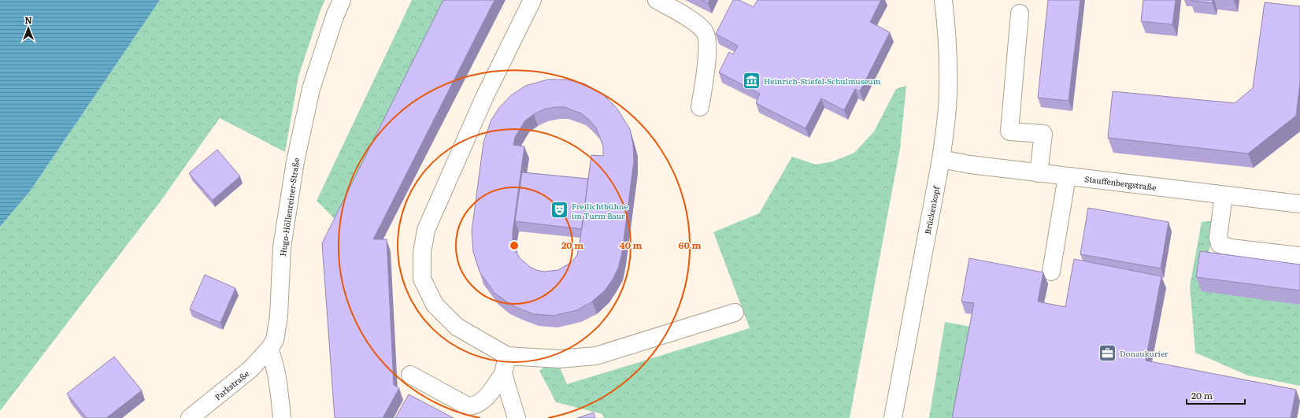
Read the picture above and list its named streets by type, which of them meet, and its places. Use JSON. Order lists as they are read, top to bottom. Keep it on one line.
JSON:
{"streets":{"street":["Stauffenbergstraße","Hugo-Höllenreiner-Straße","Brückenkopf","Parkstraße"]},"crossings":[["Stauffenbergstraße","Brückenkopf"],["Hugo-Höllenreiner-Straße","Parkstraße"]],"places":{"museum":["Heinrich-Stiefel-Schulmuseum"],"theatre":["Freilichtbühne im Turm Baur"],"office":["Donaukurier"]},"scale_bar":"20 m","north":"top","rings":["20 m","40 m","60 m"]}
